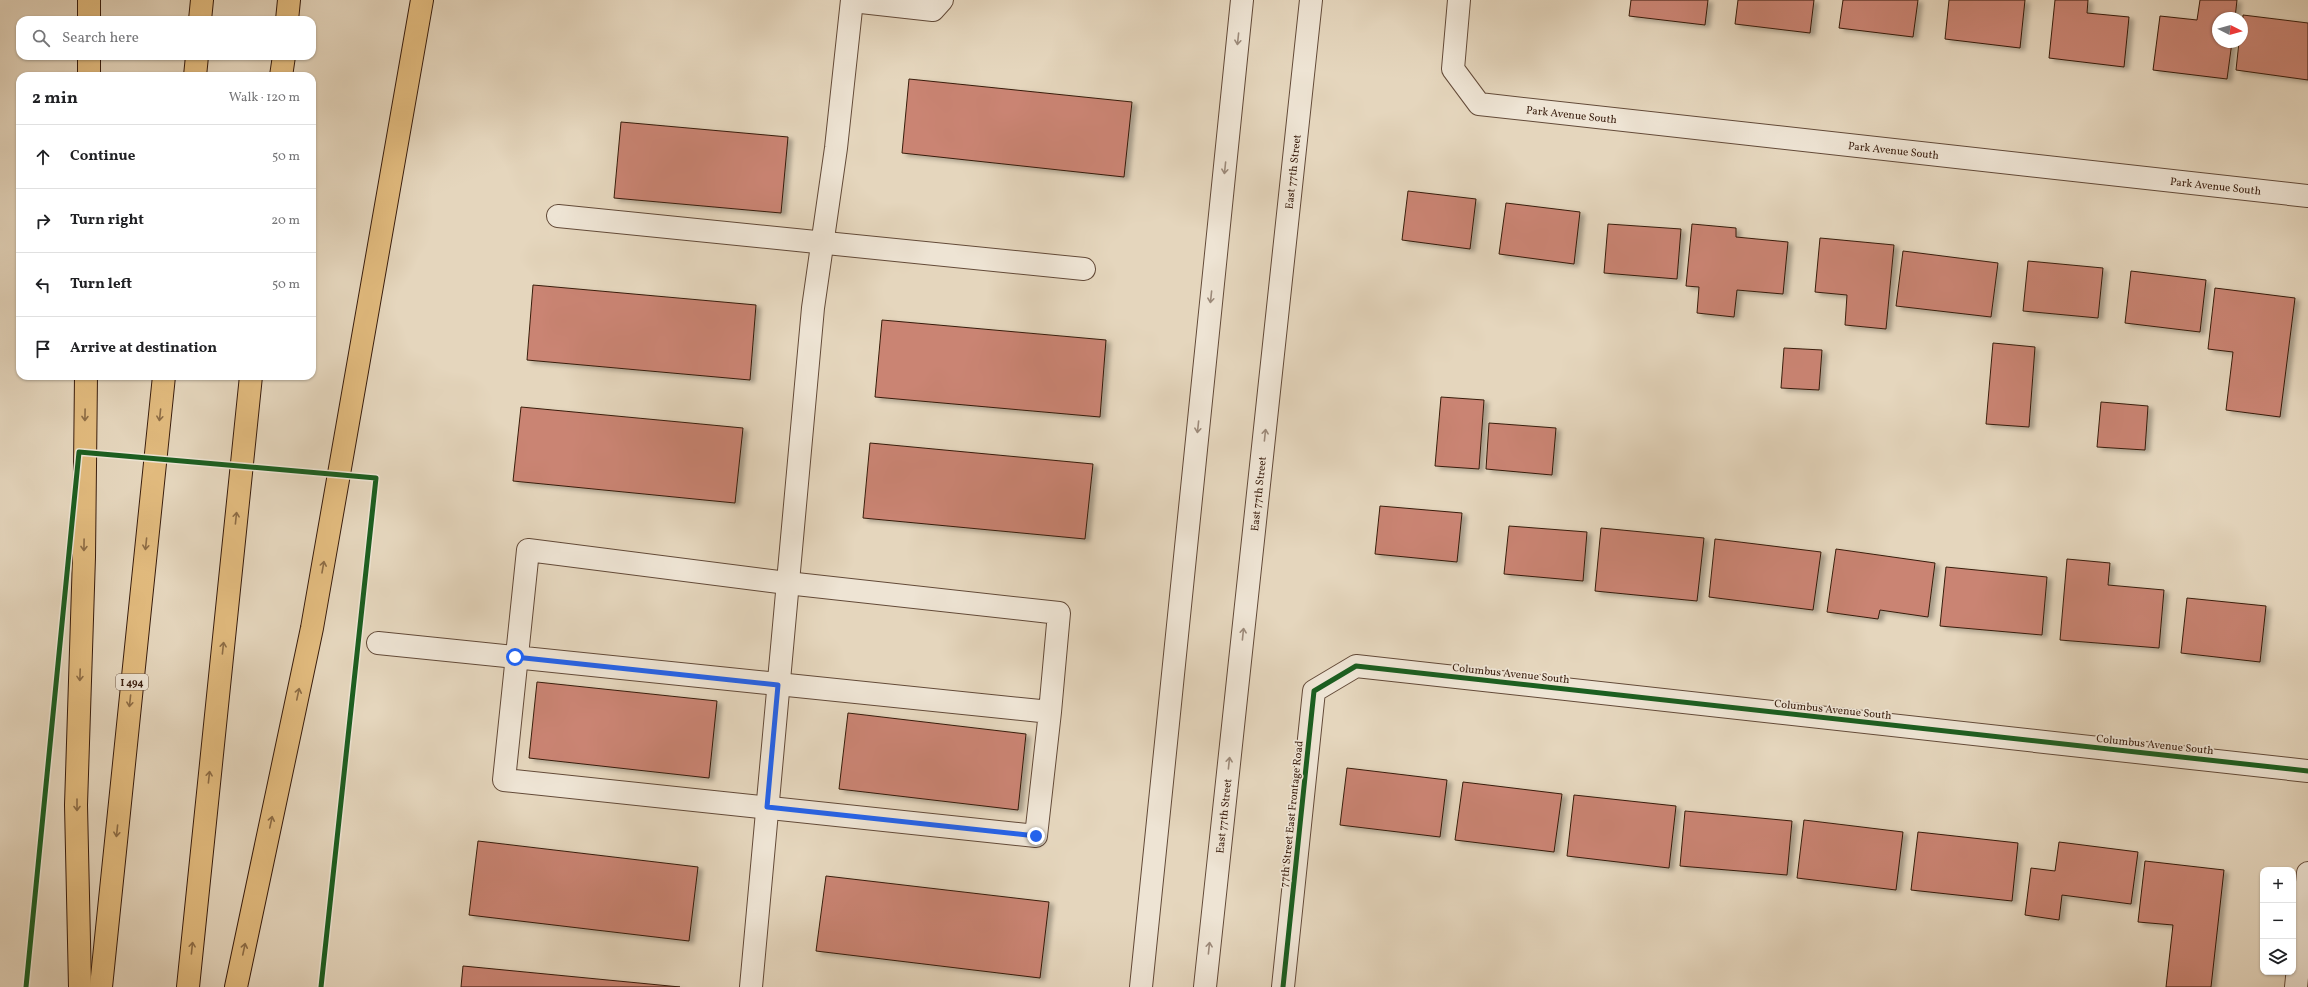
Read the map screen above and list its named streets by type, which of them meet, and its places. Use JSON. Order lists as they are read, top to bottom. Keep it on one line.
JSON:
{"streets":{"highway":["I 494"],"street":["Park Avenue South","East 77th Street","Columbus Avenue South","77th Street East Frontage Road"]},"crossings":[["Columbus Avenue South","77th Street East Frontage Road"]],"north":"right","page":{"search":"Search here","heading":["2 min","Walk · 120 m"],"list":[["Continue","50 m"],["Turn right","20 m"],["Turn left","50 m"],"Arrive at destination"],"map_buttons":["+","−"]}}
